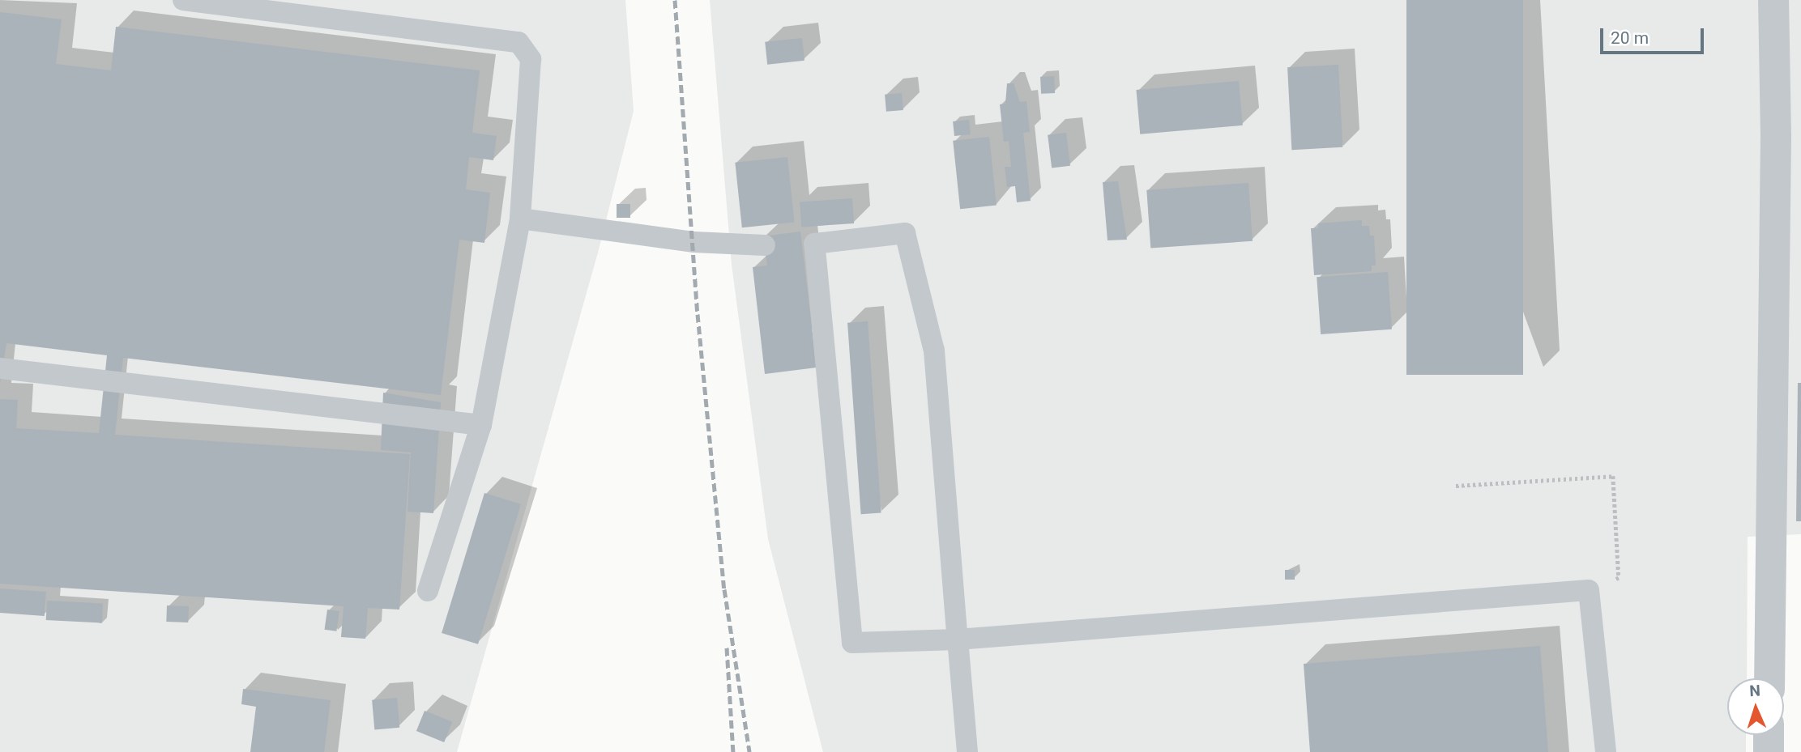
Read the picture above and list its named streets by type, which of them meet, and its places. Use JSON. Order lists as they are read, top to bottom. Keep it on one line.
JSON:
{"scale_bar":"20 m","north":"top"}
